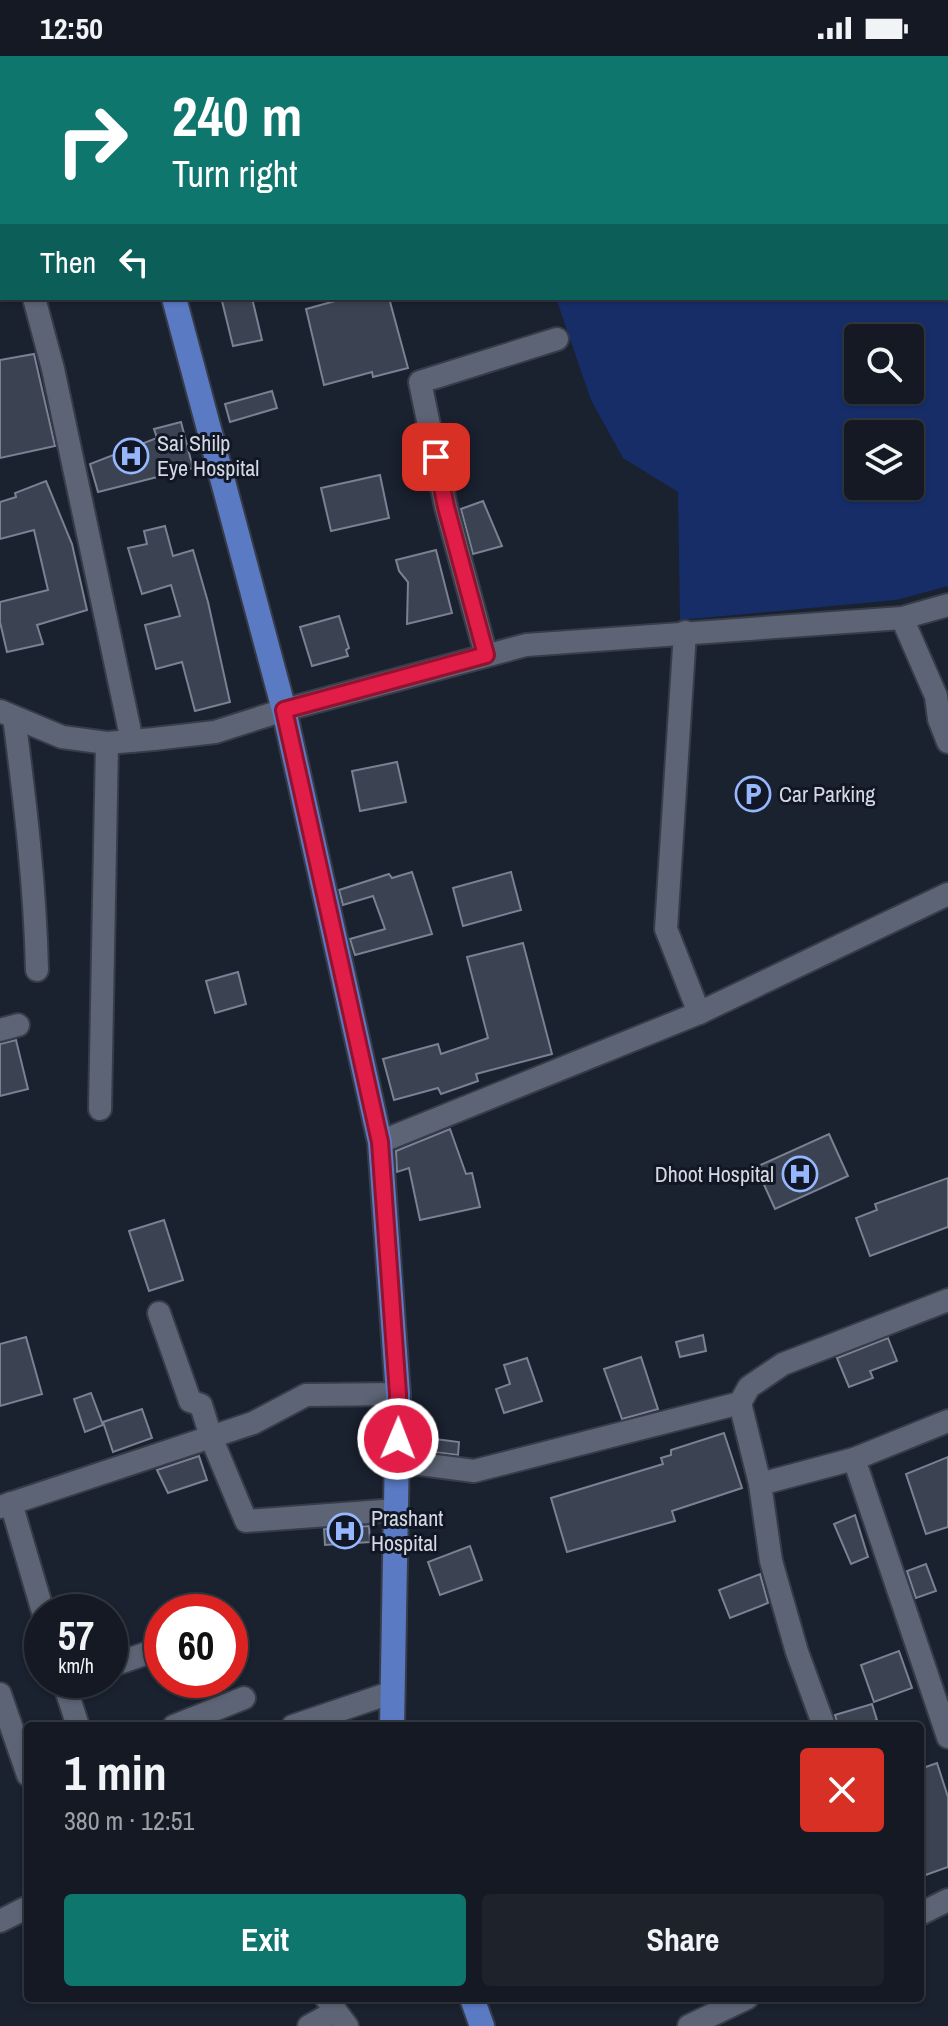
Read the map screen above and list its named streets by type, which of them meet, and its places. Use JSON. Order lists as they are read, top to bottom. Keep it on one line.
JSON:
{"places":{"hospital":["Sai Shilp Eye Hospital","Dhoot Hospital","Prashant Hospital"],"parking":["Car Parking"]},"page":{"status":"12:50","turn":["240 m","Turn right"],"then":"Then","speed":"57 km/h","limit":"60","heading":["1 min","380 m · 12:51"],"buttons":["Exit","Share"]}}
